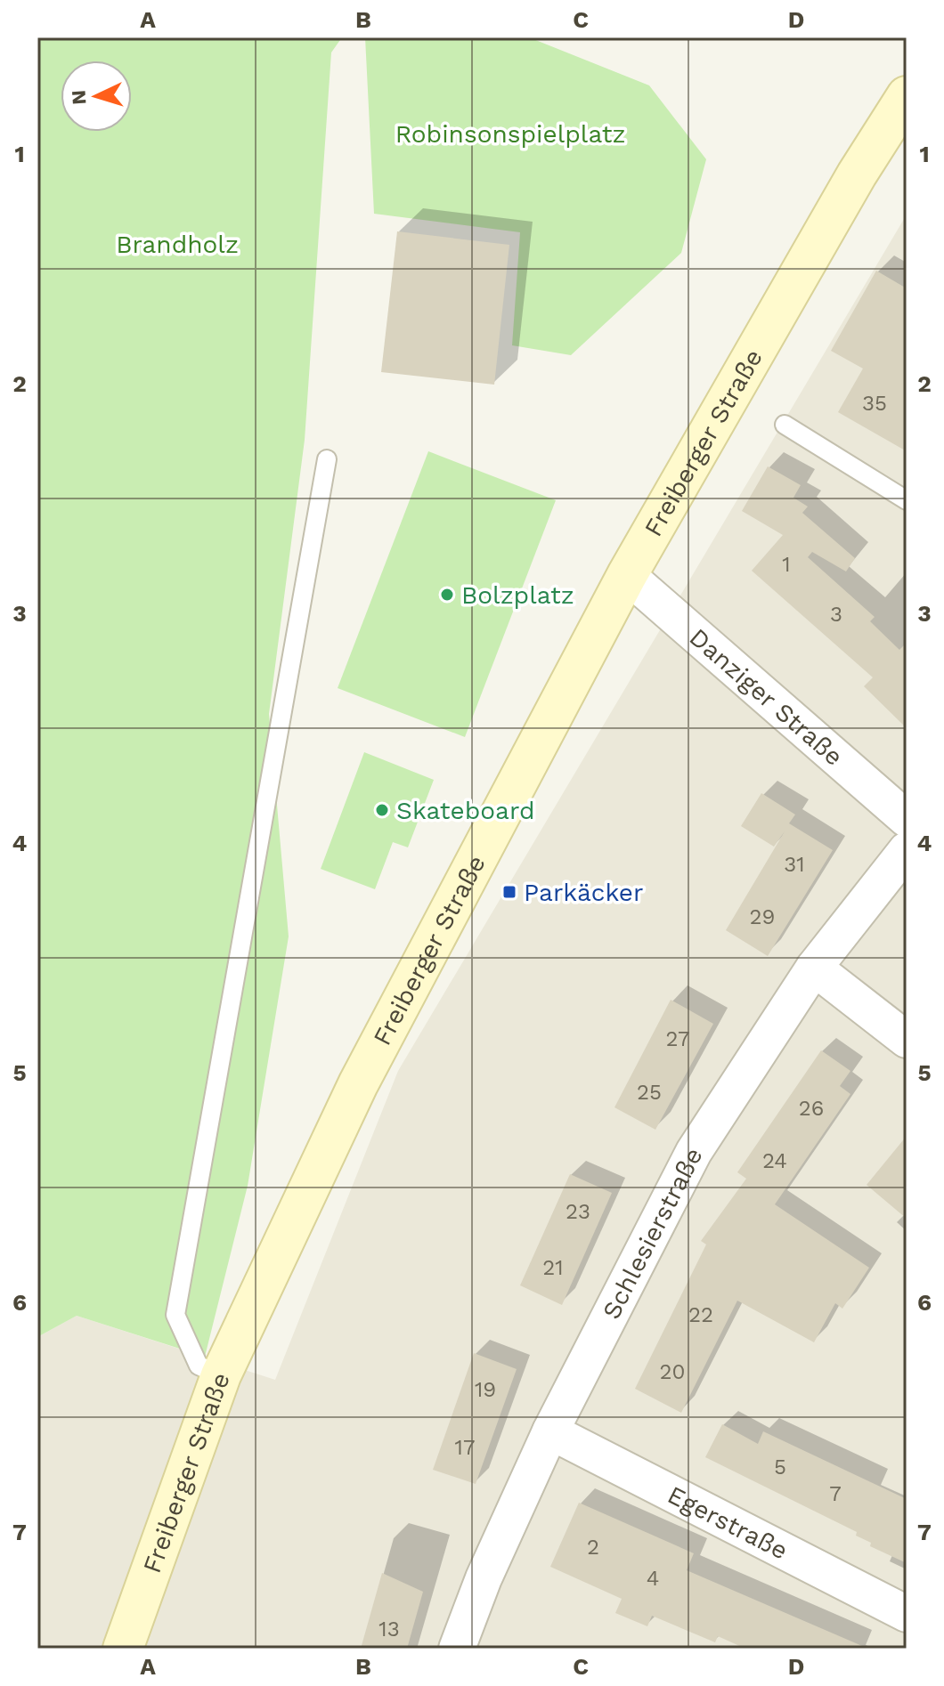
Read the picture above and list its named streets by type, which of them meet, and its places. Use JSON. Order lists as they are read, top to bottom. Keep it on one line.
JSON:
{"streets":{"main road":["Freiberger Straße"],"street":["Danziger Straße","Schlesierstraße","Egerstraße"]},"crossings":[["Freiberger Straße","Danziger Straße"],["Schlesierstraße","Egerstraße"]],"parks":["Robinsonspielplatz","Brandholz"],"places":{"other":["Bolzplatz","Skateboard"],"transit":["Parkäcker"]},"house_numbers":["35","1","3","31","29","27","25","26","24","23","21","22","20","19","17","5","7","2","4","13"],"north":"left","grid":{"columns":["A","B","C","D"],"rows":["1","2","3","4","5","6","7"]}}
